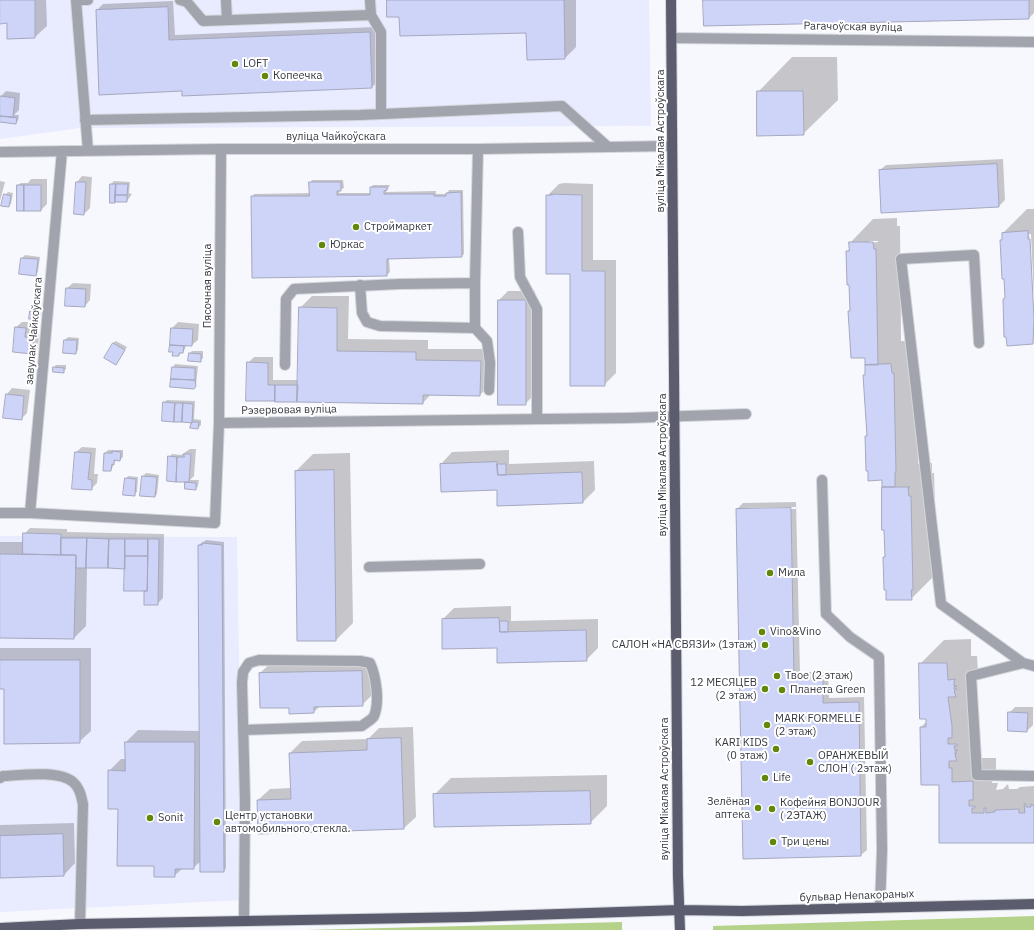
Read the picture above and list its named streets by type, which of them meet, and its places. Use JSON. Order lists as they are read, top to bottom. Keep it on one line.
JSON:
{"streets":{"main road":["вуліца Мікалая Астроўскага","бульвар Непакораных"],"street":["Рагачоўская вуліца","вуліца Чайкоўскага","Пясочная вуліца","завулак Чайкоўскага","Рэзервовая вуліца"]},"crossings":[["Рагачоўская вуліца","вуліца Мікалая Астроўскага"],["вуліца Чайкоўскага","вуліца Мікалая Астроўскага"],["вуліца Чайкоўскага","Пясочная вуліца"],["вуліца Чайкоўскага","завулак Чайкоўскага"],["вуліца Мікалая Астроўскага","Рэзервовая вуліца"],["вуліца Мікалая Астроўскага","бульвар Непакораных"],["Пясочная вуліца","Рэзервовая вуліца"]],"places":["LOFT","Копеечка","Строймаркет","Юркас","Мила","Vino&Vino","САЛОН «НА СВЯЗИ» (1этаж)","Твое (2 этаж)","12 МЕСЯЦЕВ (2 этаж)","Планета Green","MARK FORMELLE (2 этаж)","KARI KIDS (0 этаж)","ОРАНЖЕВЫЙ СЛОН ( 2этаж)","Life","Зелёная аптека","Кофейня BONJOUR ( 2ЭТАЖ)","Sonit","Центр установки автомобильного стекла.","Три цены"]}
